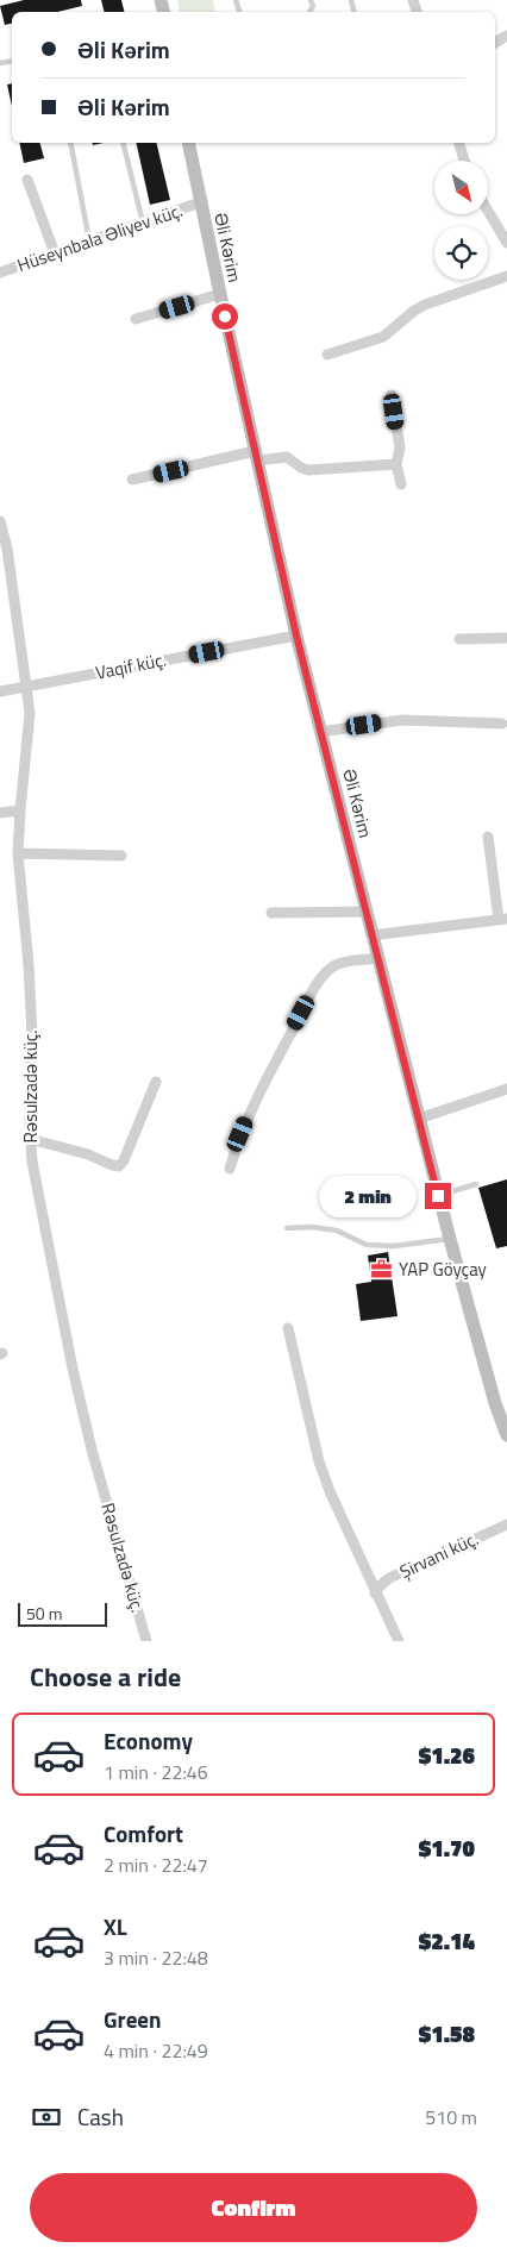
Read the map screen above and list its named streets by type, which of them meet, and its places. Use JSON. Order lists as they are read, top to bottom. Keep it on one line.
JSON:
{"streets":{"main road":["Əli Kərim"],"street":["Hüseynbala Əliyev küç.","Vaqif küç.","Rəsulzadə küç.","Şirvani küç."]},"crossings":[["Hüseynbala Əliyev küç.","Əli Kərim"],["Əli Kərim","Vaqif küç."],["Vaqif küç.","Rəsulzadə küç."]],"places":{"office":["YAP Göyçay"]},"scale_bar":"50 m","north":"bottom right","page":{"banner":["Əli Kərim","Əli Kərim"],"bubble":"2 min","scale":"50 m","heading":"Choose a ride","list":[{"name":"Economy","note":"1 min · 22:46","value":"$1.26"},{"name":"Comfort","note":"2 min · 22:47","value":"$1.70"},{"name":"XL","note":"3 min · 22:48","value":"$2.14"},{"name":"Green","note":"4 min · 22:49","value":"$1.58"}],"pay":["Cash","510 m"],"buttons":"Confirm"}}
